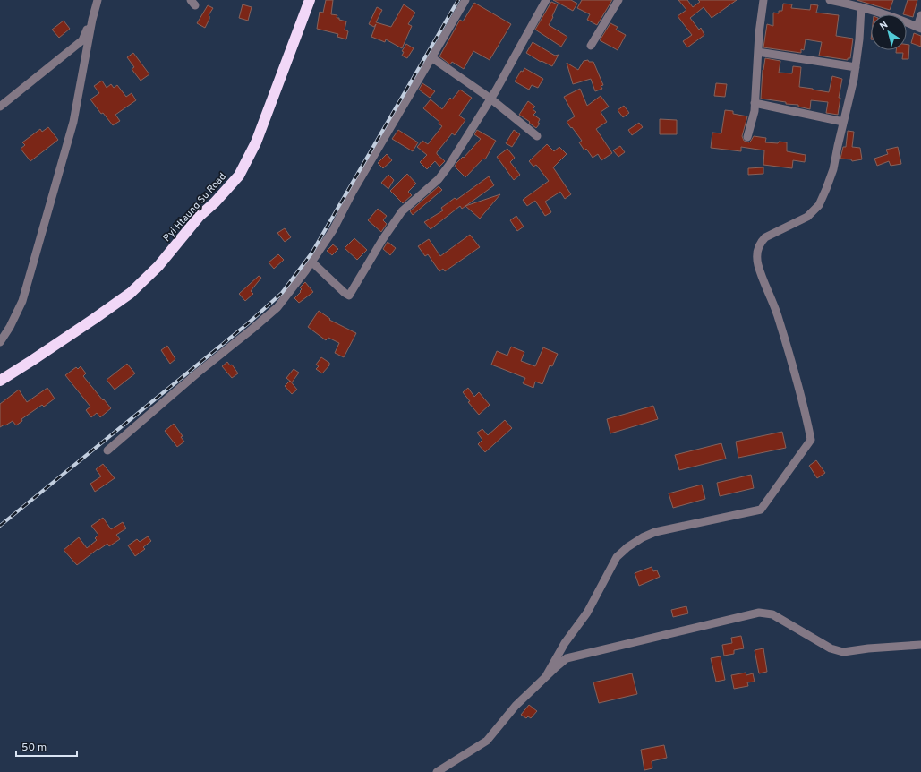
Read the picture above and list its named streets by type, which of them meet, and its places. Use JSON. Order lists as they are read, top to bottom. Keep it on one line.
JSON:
{"streets":{"highway":["Pyi Htaung Su Road"]},"scale_bar":"50 m","north":"top left"}
